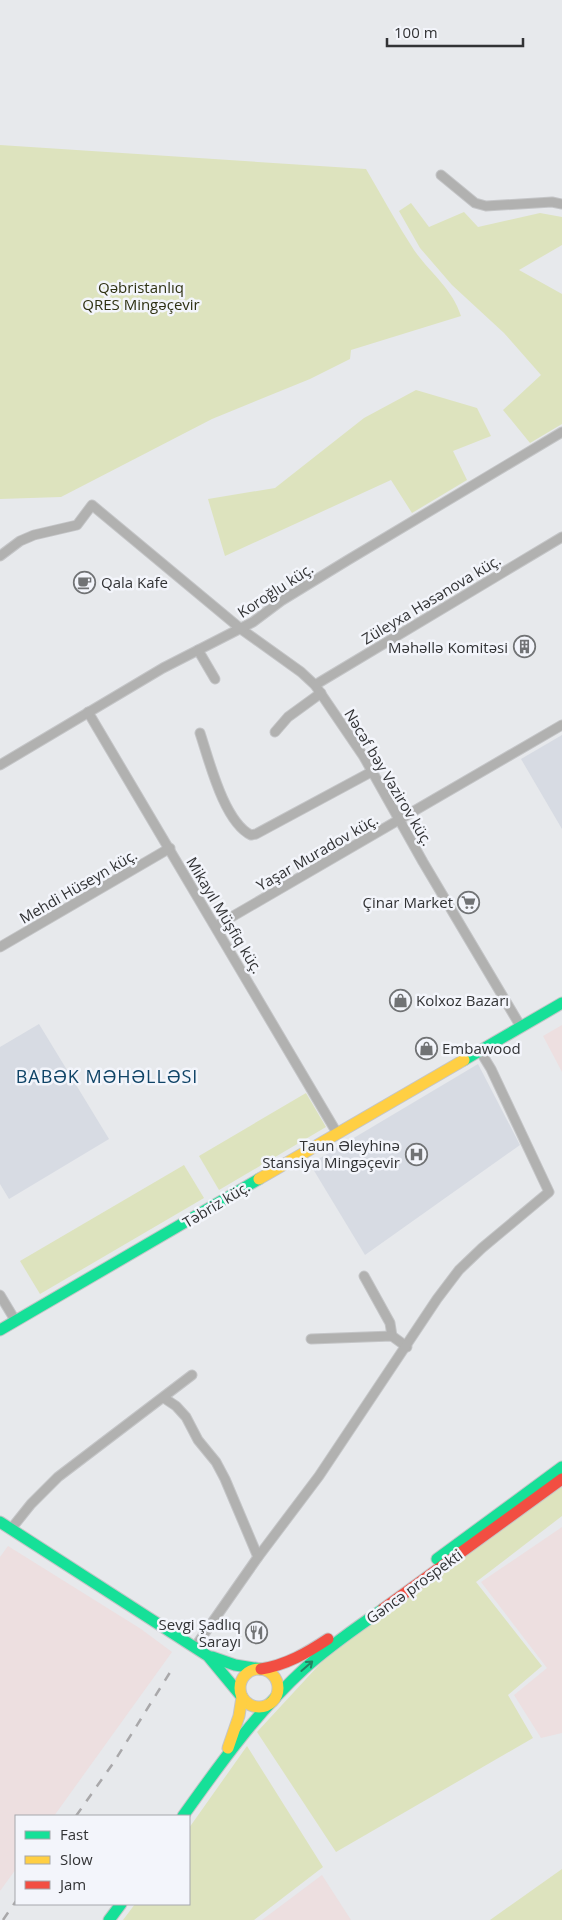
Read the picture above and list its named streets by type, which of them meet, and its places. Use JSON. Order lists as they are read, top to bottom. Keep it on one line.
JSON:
{"streets":{"main road":["Təbriz küç.","Gəncə prospekti"],"street":["Koroğlu küç.","Züleyxa Həsənova küç.","Nəcəf bəy Vəzirov küç.","Yaşar Muradov küç.","Mehdi Hüseyn küç.","Mikayıl Müşfiq küç."]},"crossings":[["Koroğlu küç.","Nəcəf bəy Vəzirov küç."],["Koroğlu küç.","Mikayıl Müşfiq küç."],["Züleyxa Həsənova küç.","Nəcəf bəy Vəzirov küç."],["Nəcəf bəy Vəzirov küç.","Yaşar Muradov küç."],["Nəcəf bəy Vəzirov küç.","Təbriz küç."],["Yaşar Muradov küç.","Mikayıl Müşfiq küç."],["Mehdi Hüseyn küç.","Mikayıl Müşfiq küç."],["Mikayıl Müşfiq küç.","Təbriz küç."]],"districts":["BABƏK MƏHƏLLƏSI"],"parks":["Qəbristanlıq QRES Mingəçevir"],"places":{"cafe":["Qala Kafe"],"building":["Məhəllə Komitəsi"],"supermarket":["Çinar Market"],"shop":["Kolxoz Bazarı","Embawood"],"hospital":["Taun Əleyhinə Stansiya Mingəçevir"],"restaurant":["Sevgi Şadlıq Sarayı"]},"legend":["Fast","Slow","Jam"],"scale_bar":"100 m"}
